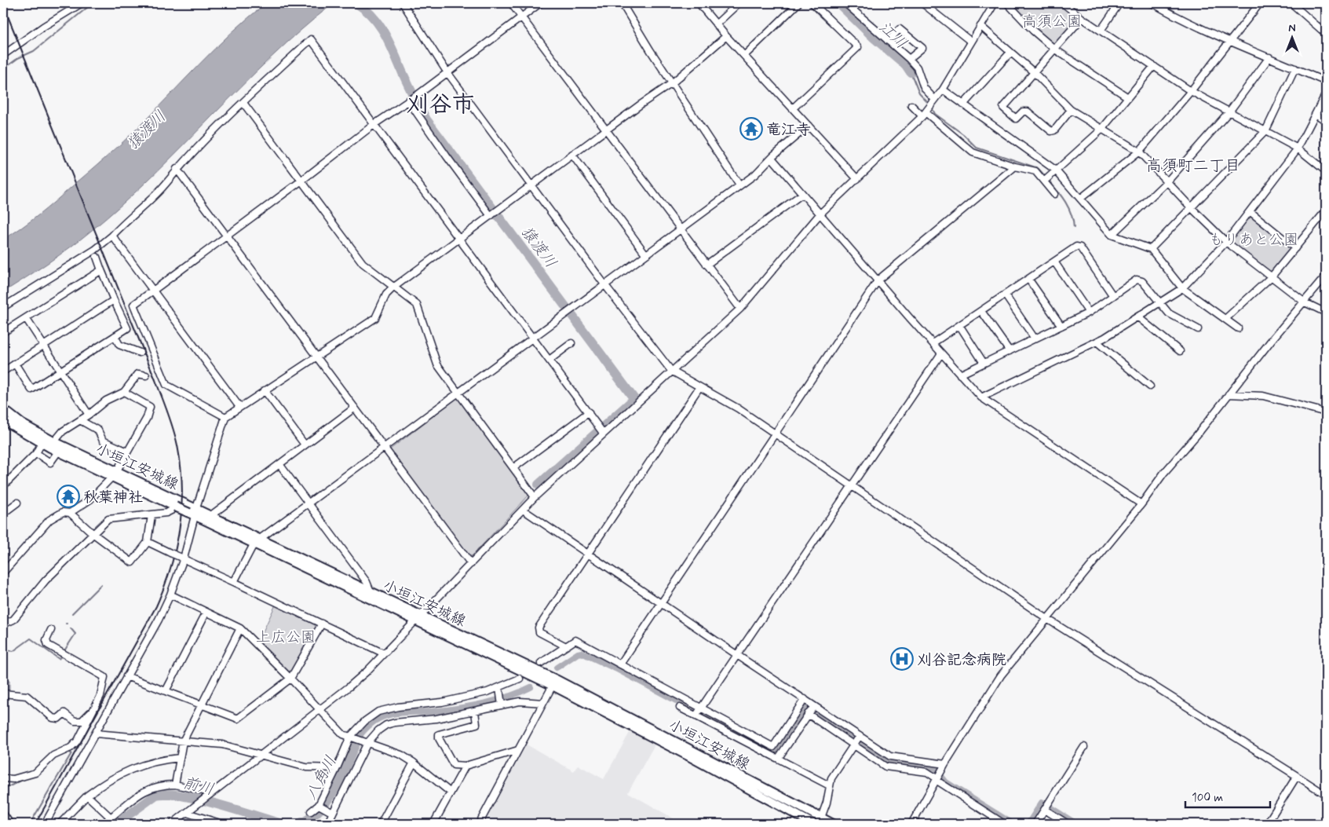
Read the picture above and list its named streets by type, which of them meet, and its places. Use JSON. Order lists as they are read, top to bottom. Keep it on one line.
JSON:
{"streets":{"main road":["小垣江安城線"]},"districts":["刈谷市","高須町二丁目"],"water":["江川","猿渡川","八角川","前川"],"parks":["高須公園","もりあと公園","上広公園"],"places":{"temple":["竜江寺","秋葉神社"],"hospital":["刈谷記念病院"]},"scale_bar":"100 m","north":"top"}
